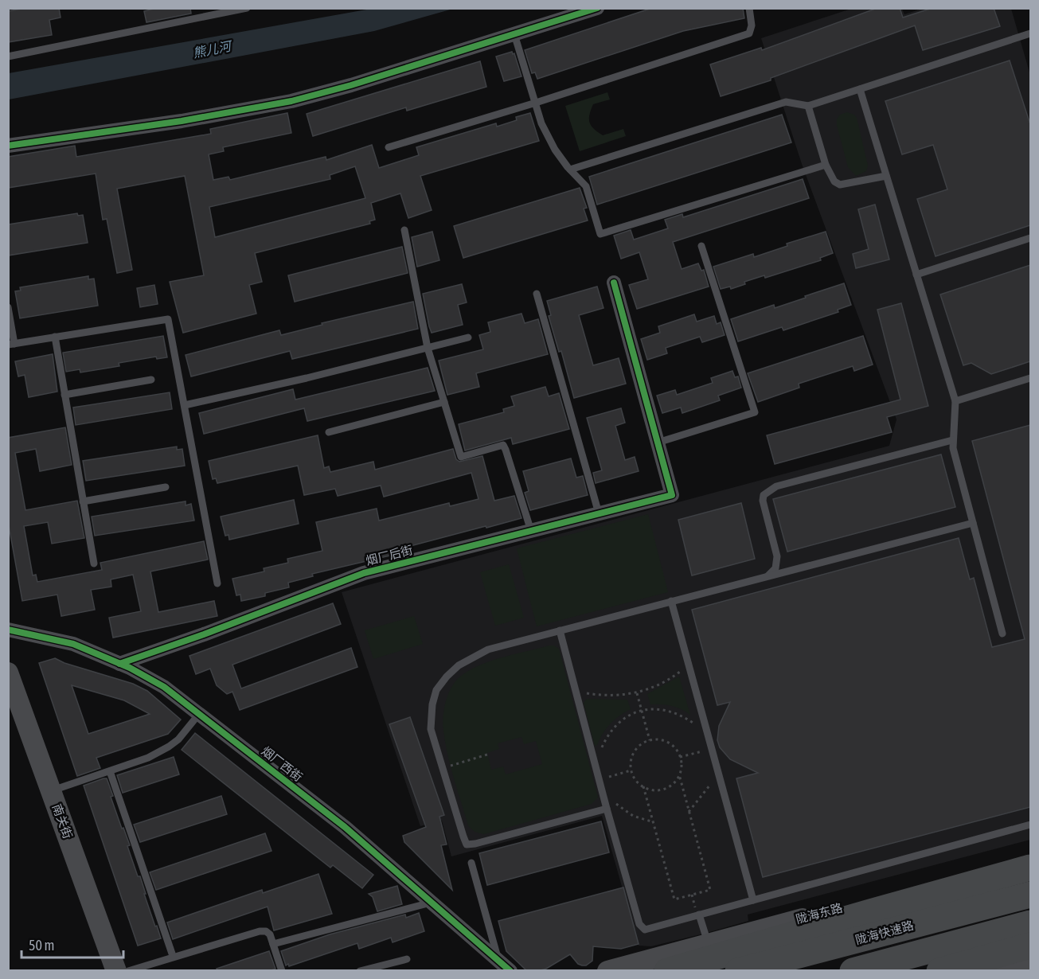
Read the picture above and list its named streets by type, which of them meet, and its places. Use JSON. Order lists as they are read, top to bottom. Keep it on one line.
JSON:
{"streets":{"highway":["陇海快速路"],"street":["烟厂后街","烟厂西街","南关街","陇海东路"]},"crossings":[["烟厂后街","烟厂西街"]],"water":["熊儿河"],"scale_bar":"50 m"}
